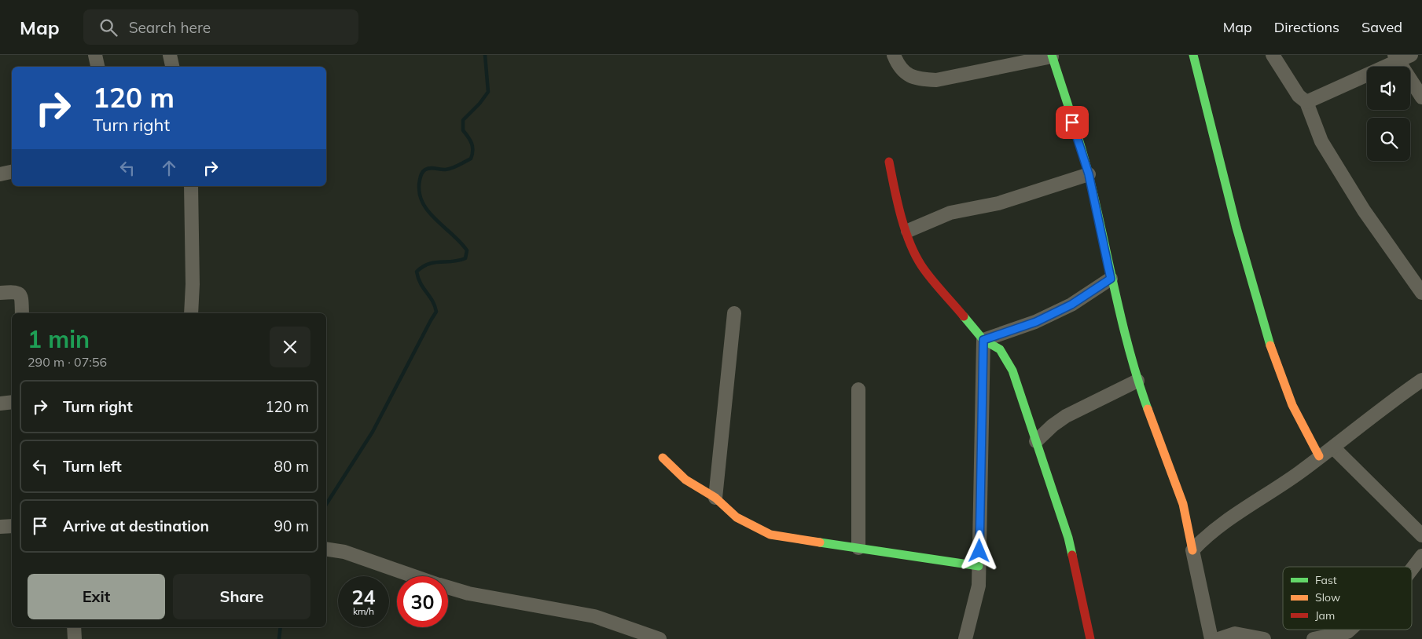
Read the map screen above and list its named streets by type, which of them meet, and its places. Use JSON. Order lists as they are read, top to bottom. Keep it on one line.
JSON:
{"legend":["Fast","Slow","Jam"],"page":{"header":"Map","search":"Search here","nav":["Map","Directions","Saved"],"turn":["120 m","Turn right"],"heading":["1 min","290 m · 07:56"],"list":[{"name":"Turn right","value":"120 m"},{"name":"Turn left","value":"80 m"},{"name":"Arrive at destination","value":"90 m"}],"buttons":["Exit","Share"],"speed":"24 km/h","limit":"30"}}
